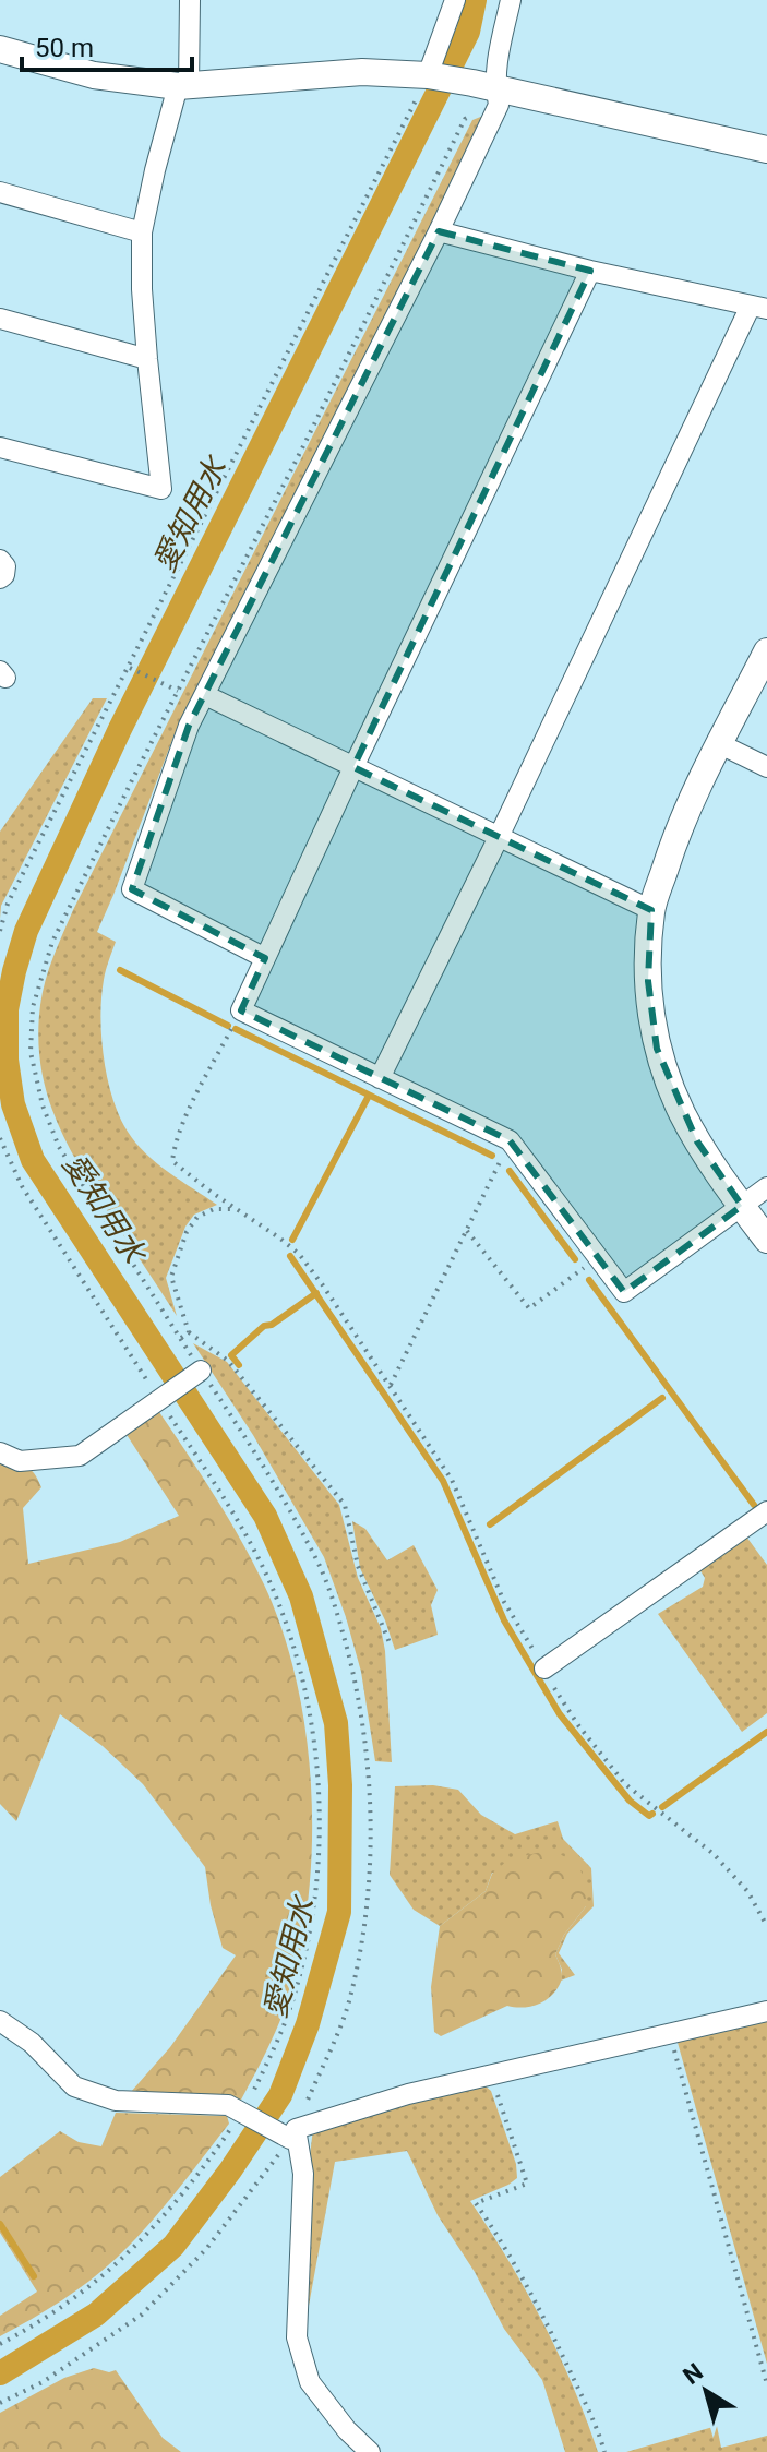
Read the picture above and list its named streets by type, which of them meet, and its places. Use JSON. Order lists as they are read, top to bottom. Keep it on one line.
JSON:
{"water":["愛知用水"],"scale_bar":"50 m","north":"top left"}
